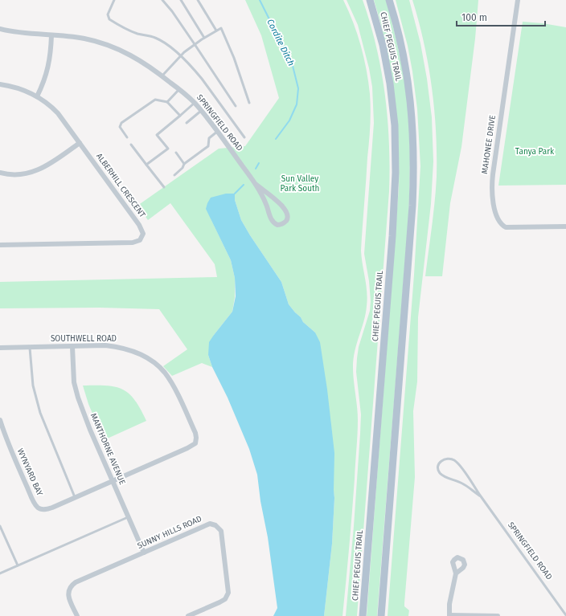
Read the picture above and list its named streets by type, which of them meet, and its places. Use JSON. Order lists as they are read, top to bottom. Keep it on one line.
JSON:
{"streets":{"main road":["CHIEF PEGUIS TRAIL"],"street":["SPRINGFIELD ROAD","MAHONEE DRIVE","ALBERHILL CRESCENT","SOUTHWELL ROAD","MANTHORNE AVENUE","WYNYARD BAY","SUNNY HILLS ROAD"]},"crossings":[["SOUTHWELL ROAD","MANTHORNE AVENUE"],["SOUTHWELL ROAD","WYNYARD BAY"],["MANTHORNE AVENUE","WYNYARD BAY"],["MANTHORNE AVENUE","SUNNY HILLS ROAD"]],"water":["Cordite Ditch"],"parks":["Tanya Park","Sun Valley Park South"],"scale_bar":"100 m"}
